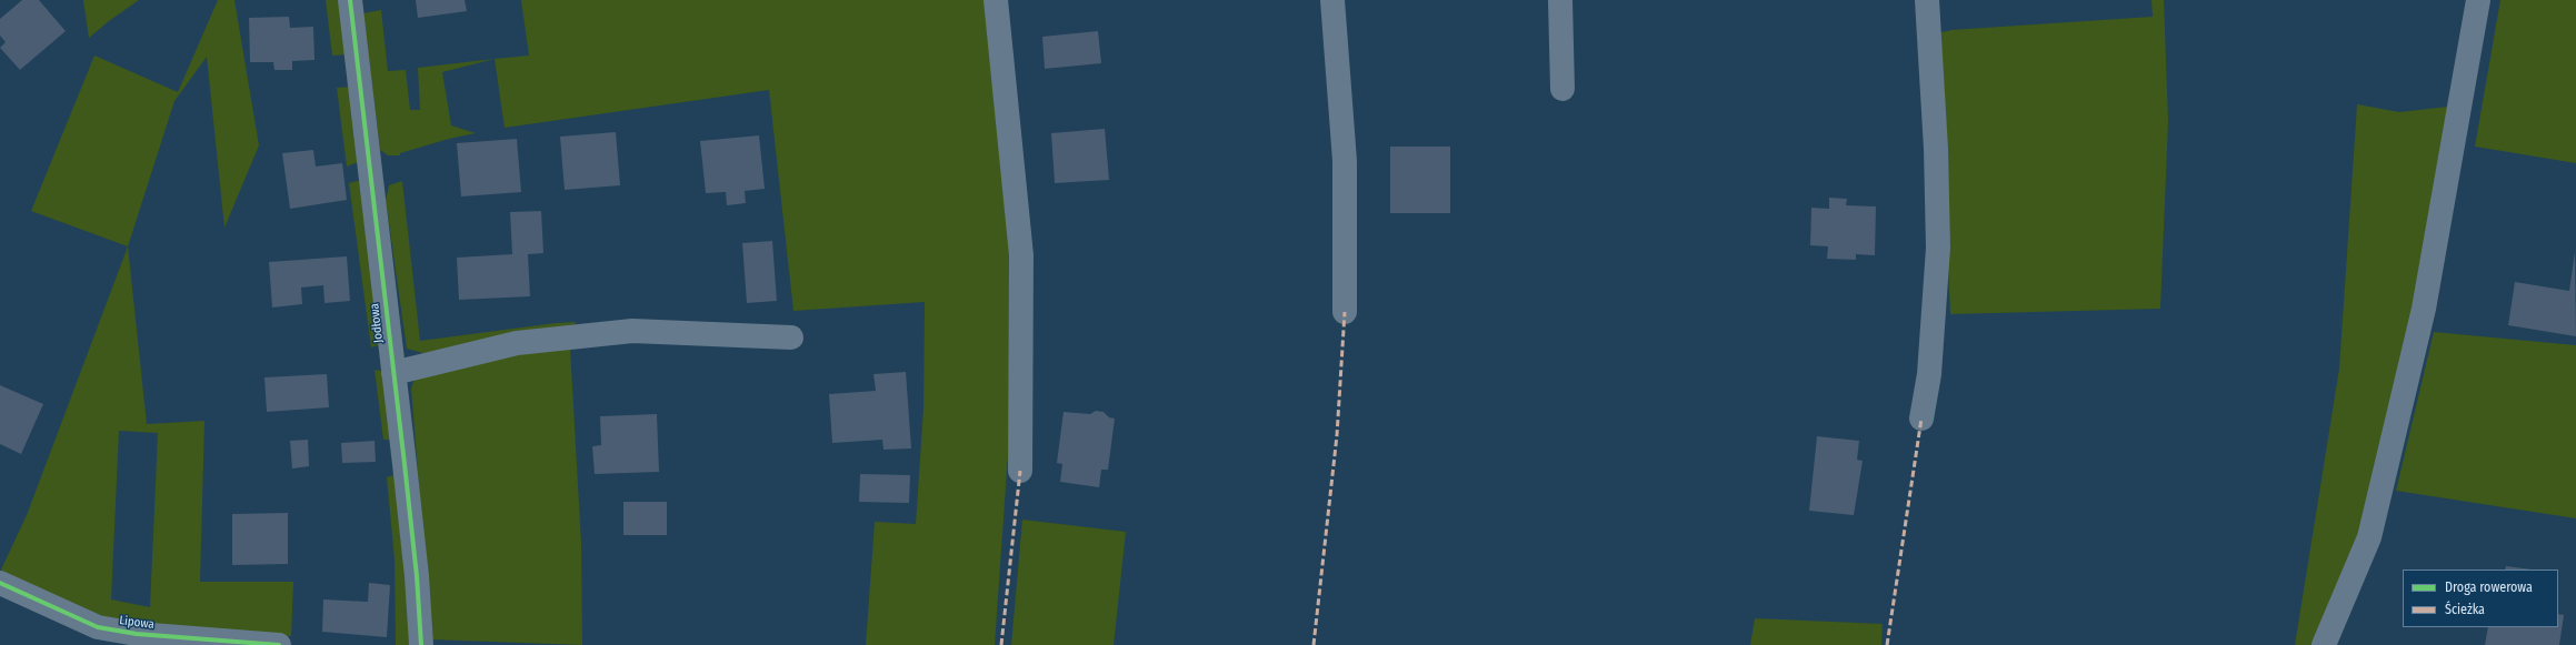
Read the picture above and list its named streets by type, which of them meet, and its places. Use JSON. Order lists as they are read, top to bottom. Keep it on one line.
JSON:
{"streets":{"street":["Jodłowa","Lipowa"]},"legend":["Droga rowerowa","Ścieżka"]}
